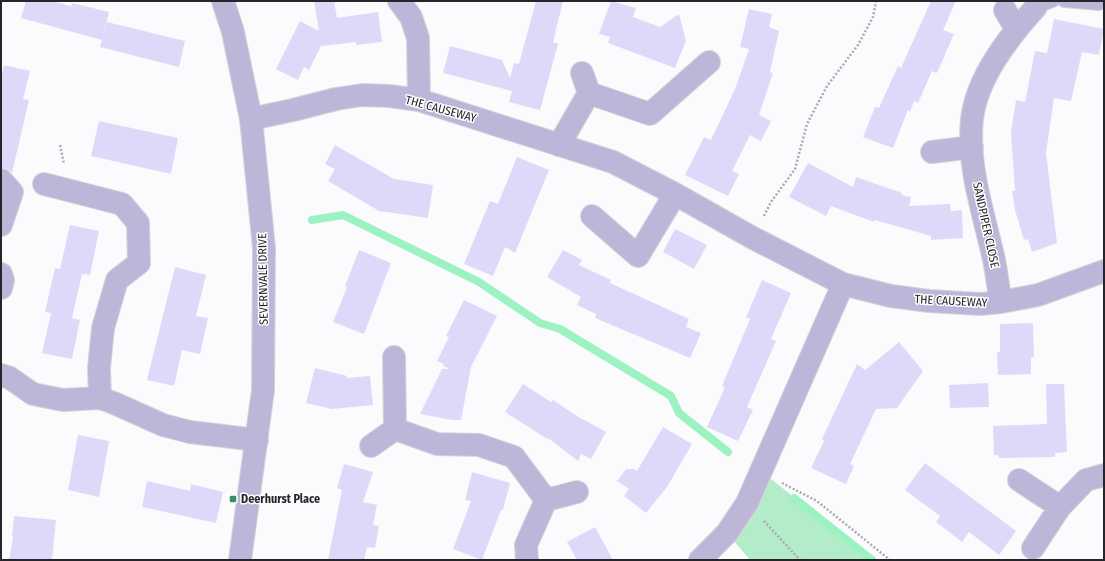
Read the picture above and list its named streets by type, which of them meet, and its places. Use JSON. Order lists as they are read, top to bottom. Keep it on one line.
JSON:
{"streets":{"street":["THE CAUSEWAY","SANDPIPER CLOSE","SEVERNVALE DRIVE"]},"crossings":[["THE CAUSEWAY","SANDPIPER CLOSE"],["THE CAUSEWAY","SEVERNVALE DRIVE"]],"places":{"transit":["Deerhurst Place"]}}
